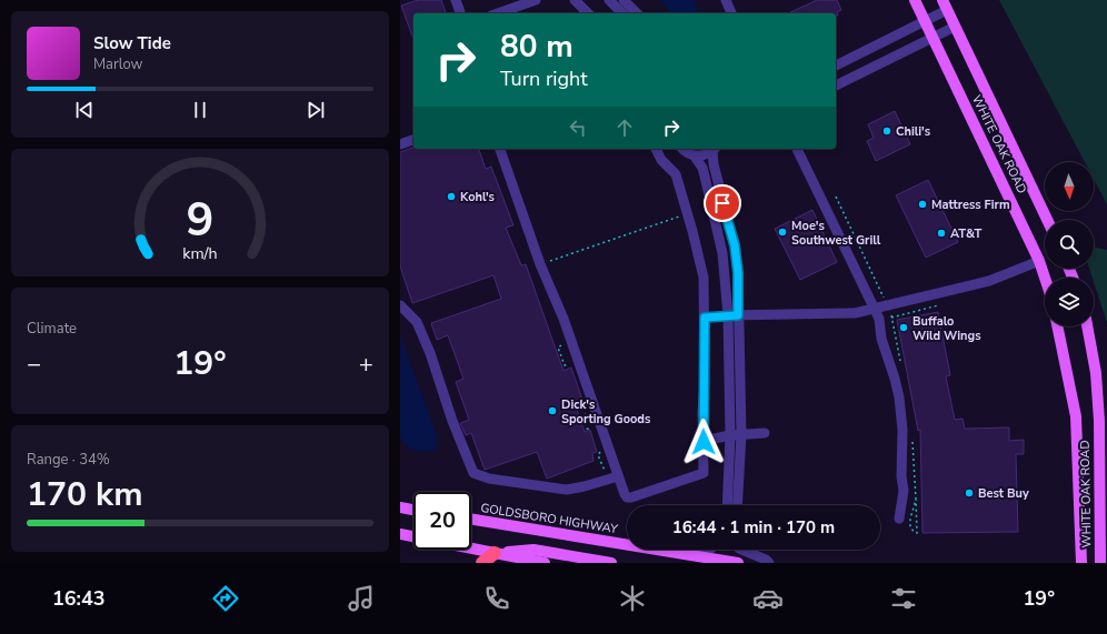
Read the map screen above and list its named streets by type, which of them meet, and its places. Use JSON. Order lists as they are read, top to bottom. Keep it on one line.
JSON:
{"streets":{"main road":["WHITE OAK ROAD","GOLDSBORO HIGHWAY"]},"places":["Chili's","Kohl's","Mattress Firm","Moe's Southwest Grill","AT&T","Buffalo Wild Wings","Dick's Sporting Goods","Best Buy"],"north":"bottom","page":{"turn":["80 m","Turn right"],"song":["Slow Tide","Marlow"],"tile":["Climate",["Range · 34%","170 km"]],"heat":["−","19°","+"],"limit":"20","trip":"16:44 · 1 min · 170 m","tabs":["16:43","19°"],"gauge":["9","km/h"]}}
